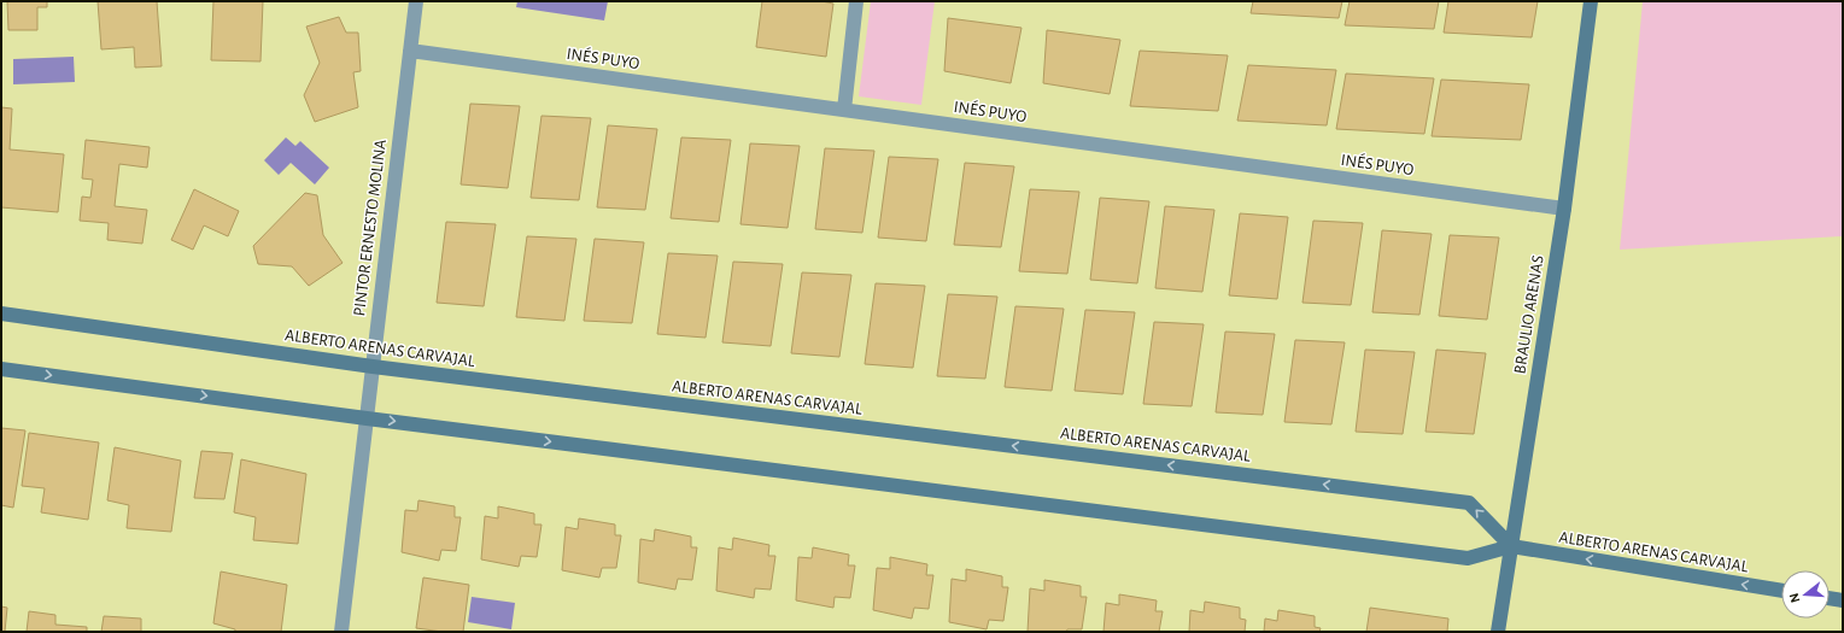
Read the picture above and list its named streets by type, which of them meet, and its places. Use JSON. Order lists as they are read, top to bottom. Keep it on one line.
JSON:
{"streets":{"street":["INÉS PUYO","PINTOR ERNESTO MOLINA","BRAULIO ARENAS","ALBERTO ARENAS CARVAJAL"]},"crossings":[["INÉS PUYO","PINTOR ERNESTO MOLINA"],["INÉS PUYO","BRAULIO ARENAS"],["PINTOR ERNESTO MOLINA","ALBERTO ARENAS CARVAJAL"],["BRAULIO ARENAS","ALBERTO ARENAS CARVAJAL"]],"north":"left"}
